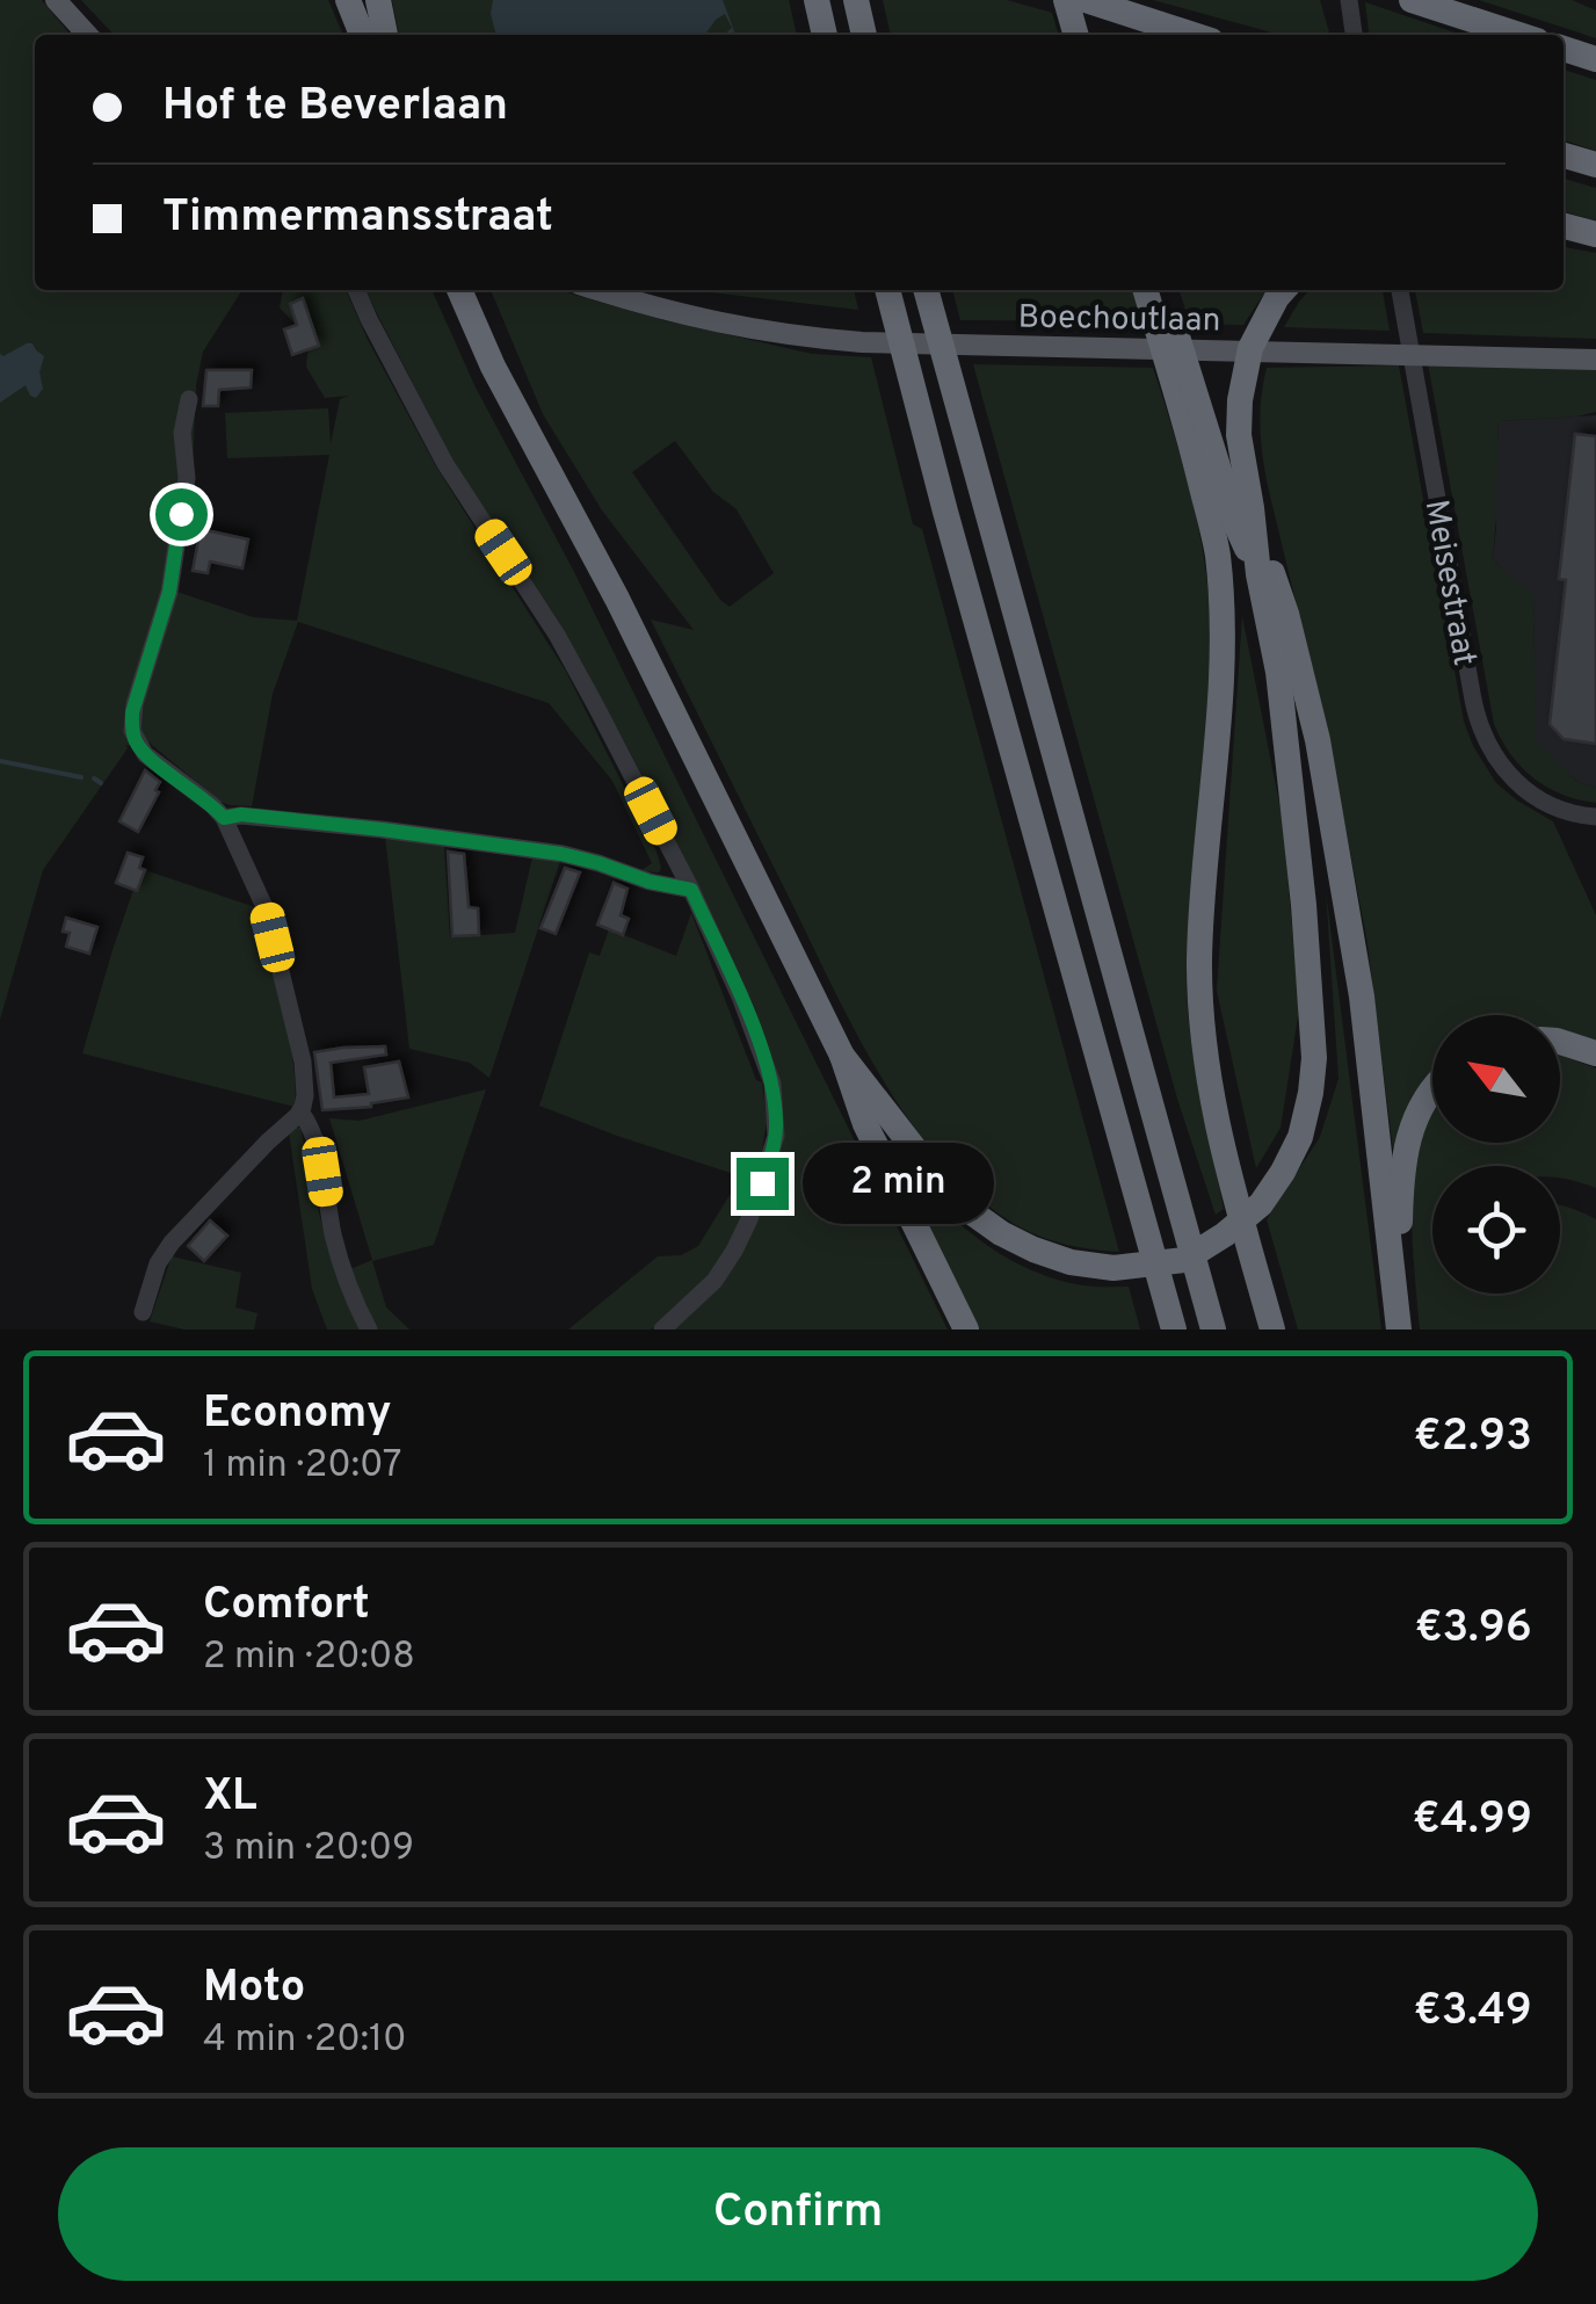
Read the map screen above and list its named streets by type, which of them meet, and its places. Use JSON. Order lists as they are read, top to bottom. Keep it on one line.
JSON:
{"streets":{"main road":["Boechoutlaan"],"street":["Meisestraat"]},"north":"top left","page":{"banner":["Hof te Beverlaan","Timmermansstraat"],"bubble":"2 min","list":[{"name":"Economy","note":"1 min · 20:07","value":"€2.93"},{"name":"Comfort","note":"2 min · 20:08","value":"€3.96"},{"name":"XL","note":"3 min · 20:09","value":"€4.99"},{"name":"Moto","note":"4 min · 20:10","value":"€3.49"}],"buttons":"Confirm"}}
